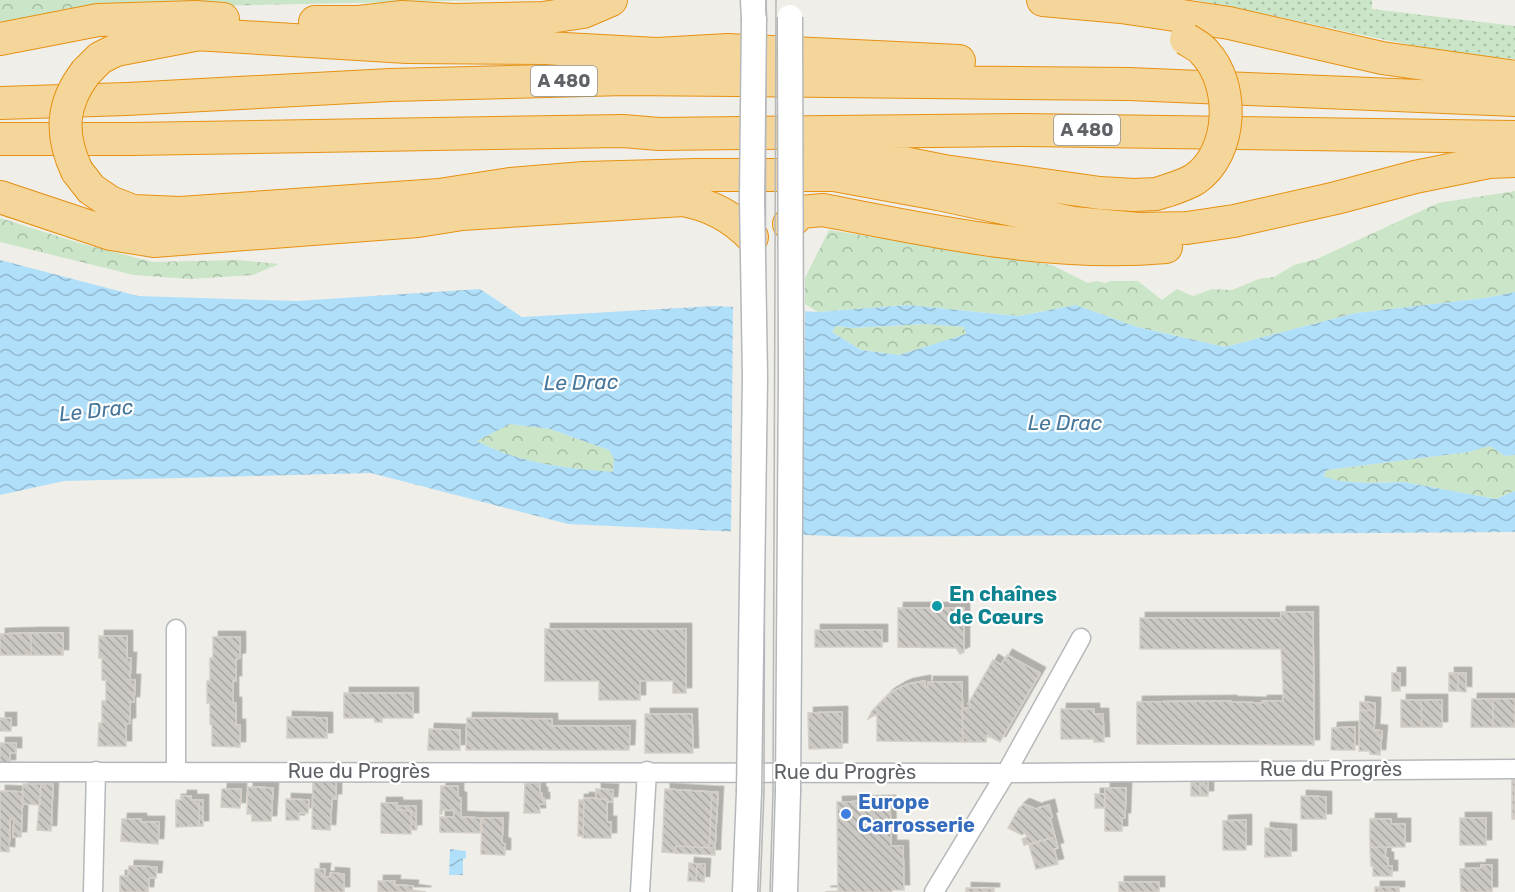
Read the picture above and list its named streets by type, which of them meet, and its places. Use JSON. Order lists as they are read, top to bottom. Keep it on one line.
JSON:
{"streets":{"highway":["A 480"],"street":["Rue du Progrès"]},"water":["Le Drac"],"places":["En chaînes de Cœurs","Europe Carrosserie"]}
